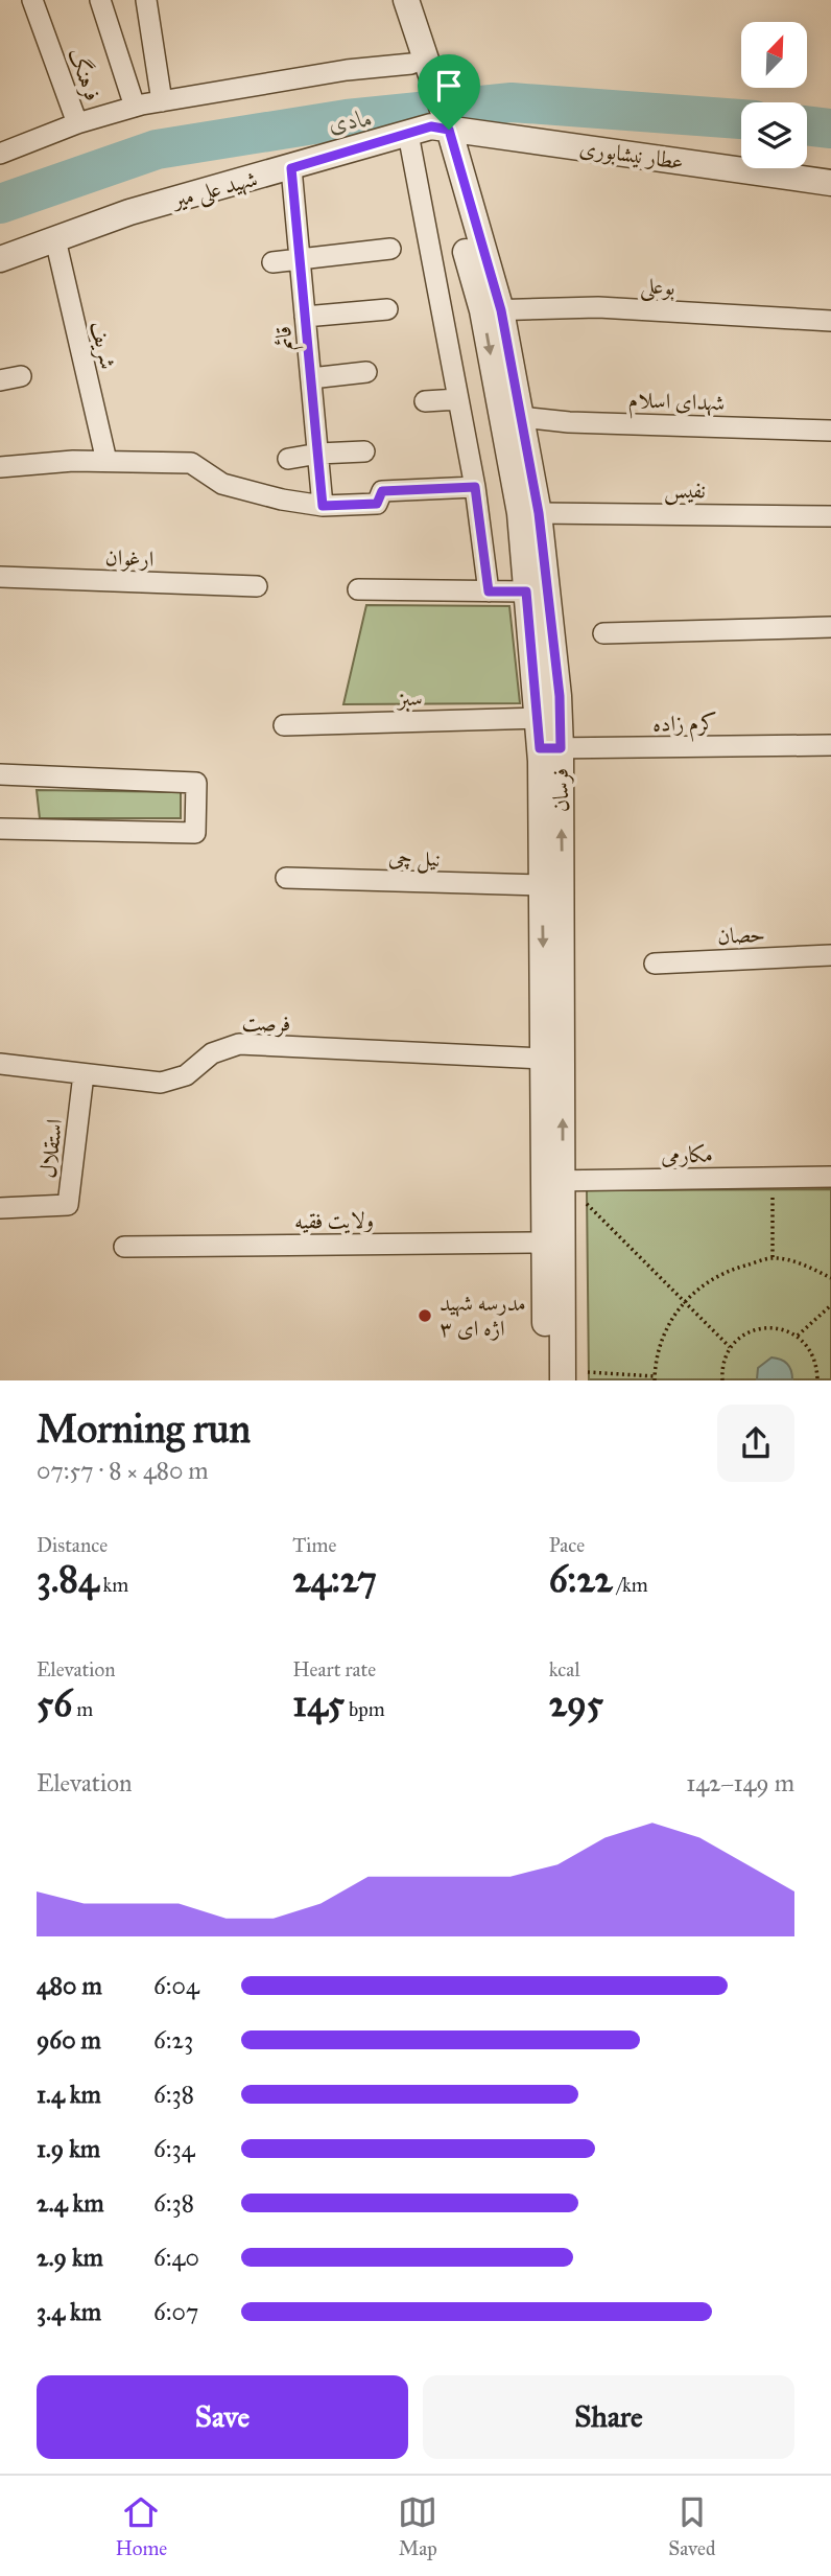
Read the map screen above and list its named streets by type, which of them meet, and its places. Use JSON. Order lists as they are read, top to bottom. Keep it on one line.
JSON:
{"streets":{"street":["فرهنگ","عطار نیشابوری","شهید علی میر","بوعلی","قائم","شریف","شهدای اسلام","نفیس","ارغوان","سبز","کرم زاده","فرسان","نیل چی","حصان","فرصت","استقلال","مکارمی","ولایت فقیه"]},"crossings":[["عطار نیشابوری","شهید علی میر"],["عطار نیشابوری","فرسان"],["شهید علی میر","قائم"],["شهید علی میر","شریف"],["شهید علی میر","فرسان"],["بوعلی","فرسان"],["شهدای اسلام","فرسان"],["نفیس","فرسان"],["سبز","فرسان"],["کرم زاده","فرسان"],["فرسان","نیل چی"],["فرسان","فرصت"],["فرسان","مکارمی"],["فرسان","ولایت فقیه"],["فرصت","استقلال"]],"water":["مادی"],"places":["مدرسه شهید اژه ای ۳"],"north":"top right","page":{"heading":["Morning run","07:57 · 8 × 480 m"],"stats":[["Distance","3.84 km"],["Time","24:27"],["Pace","6:22 /km"],["Elevation","56 m"],["Heart rate","145 bpm"],["kcal","295"]],"chart":["Elevation","142–149 m"],"list":[{"name":"480 m","note":"6:04"},{"name":"960 m","note":"6:23"},{"name":"1.4 km","note":"6:38"},{"name":"1.9 km","note":"6:34"},{"name":"2.4 km","note":"6:38"},{"name":"2.9 km","note":"6:40"},{"name":"3.4 km","note":"6:07"}],"buttons":["Save","Share"],"tabs":["Home","Map","Saved"]}}
